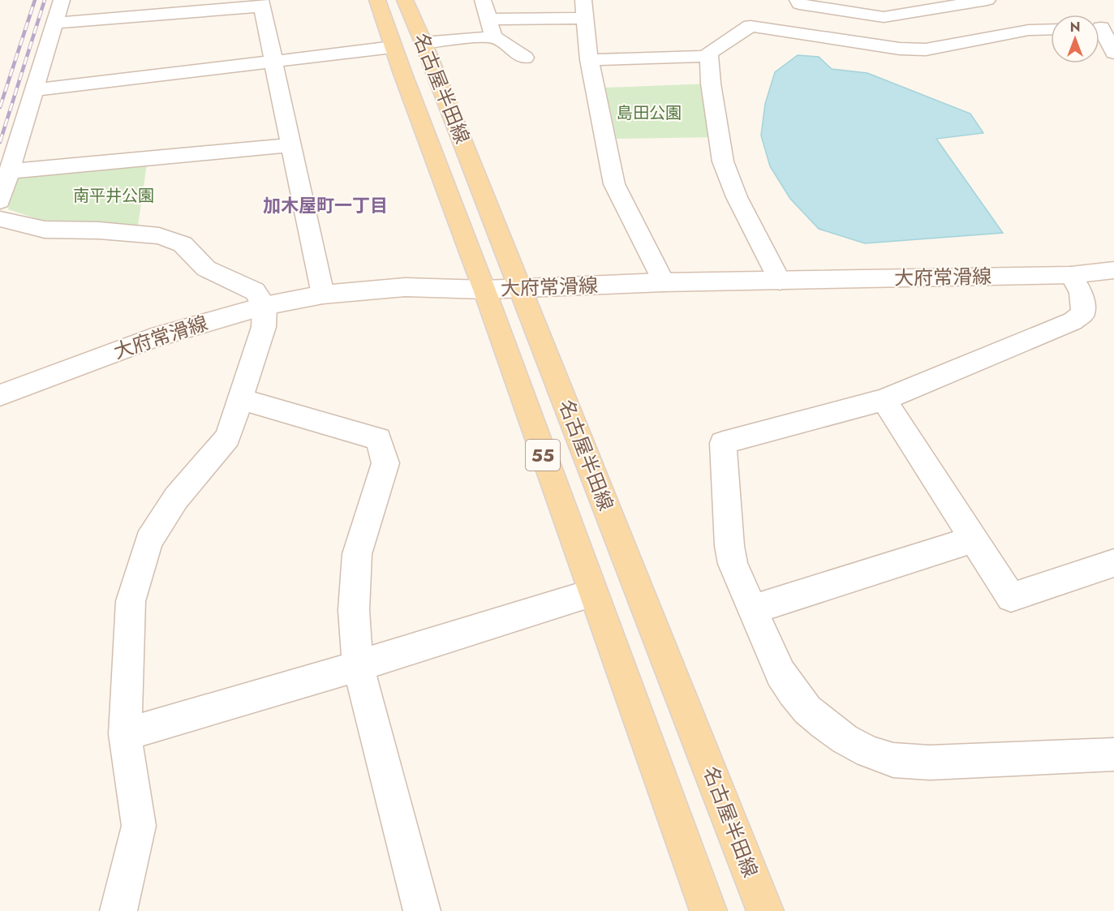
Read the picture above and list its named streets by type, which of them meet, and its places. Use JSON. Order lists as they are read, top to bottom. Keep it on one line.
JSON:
{"streets":{"main road":["名古屋半田線","55"],"street":["大府常滑線"]},"crossings":[["名古屋半田線","大府常滑線"]],"districts":["加木屋町一丁目"],"parks":["島田公園","南平井公園"],"north":"top"}
